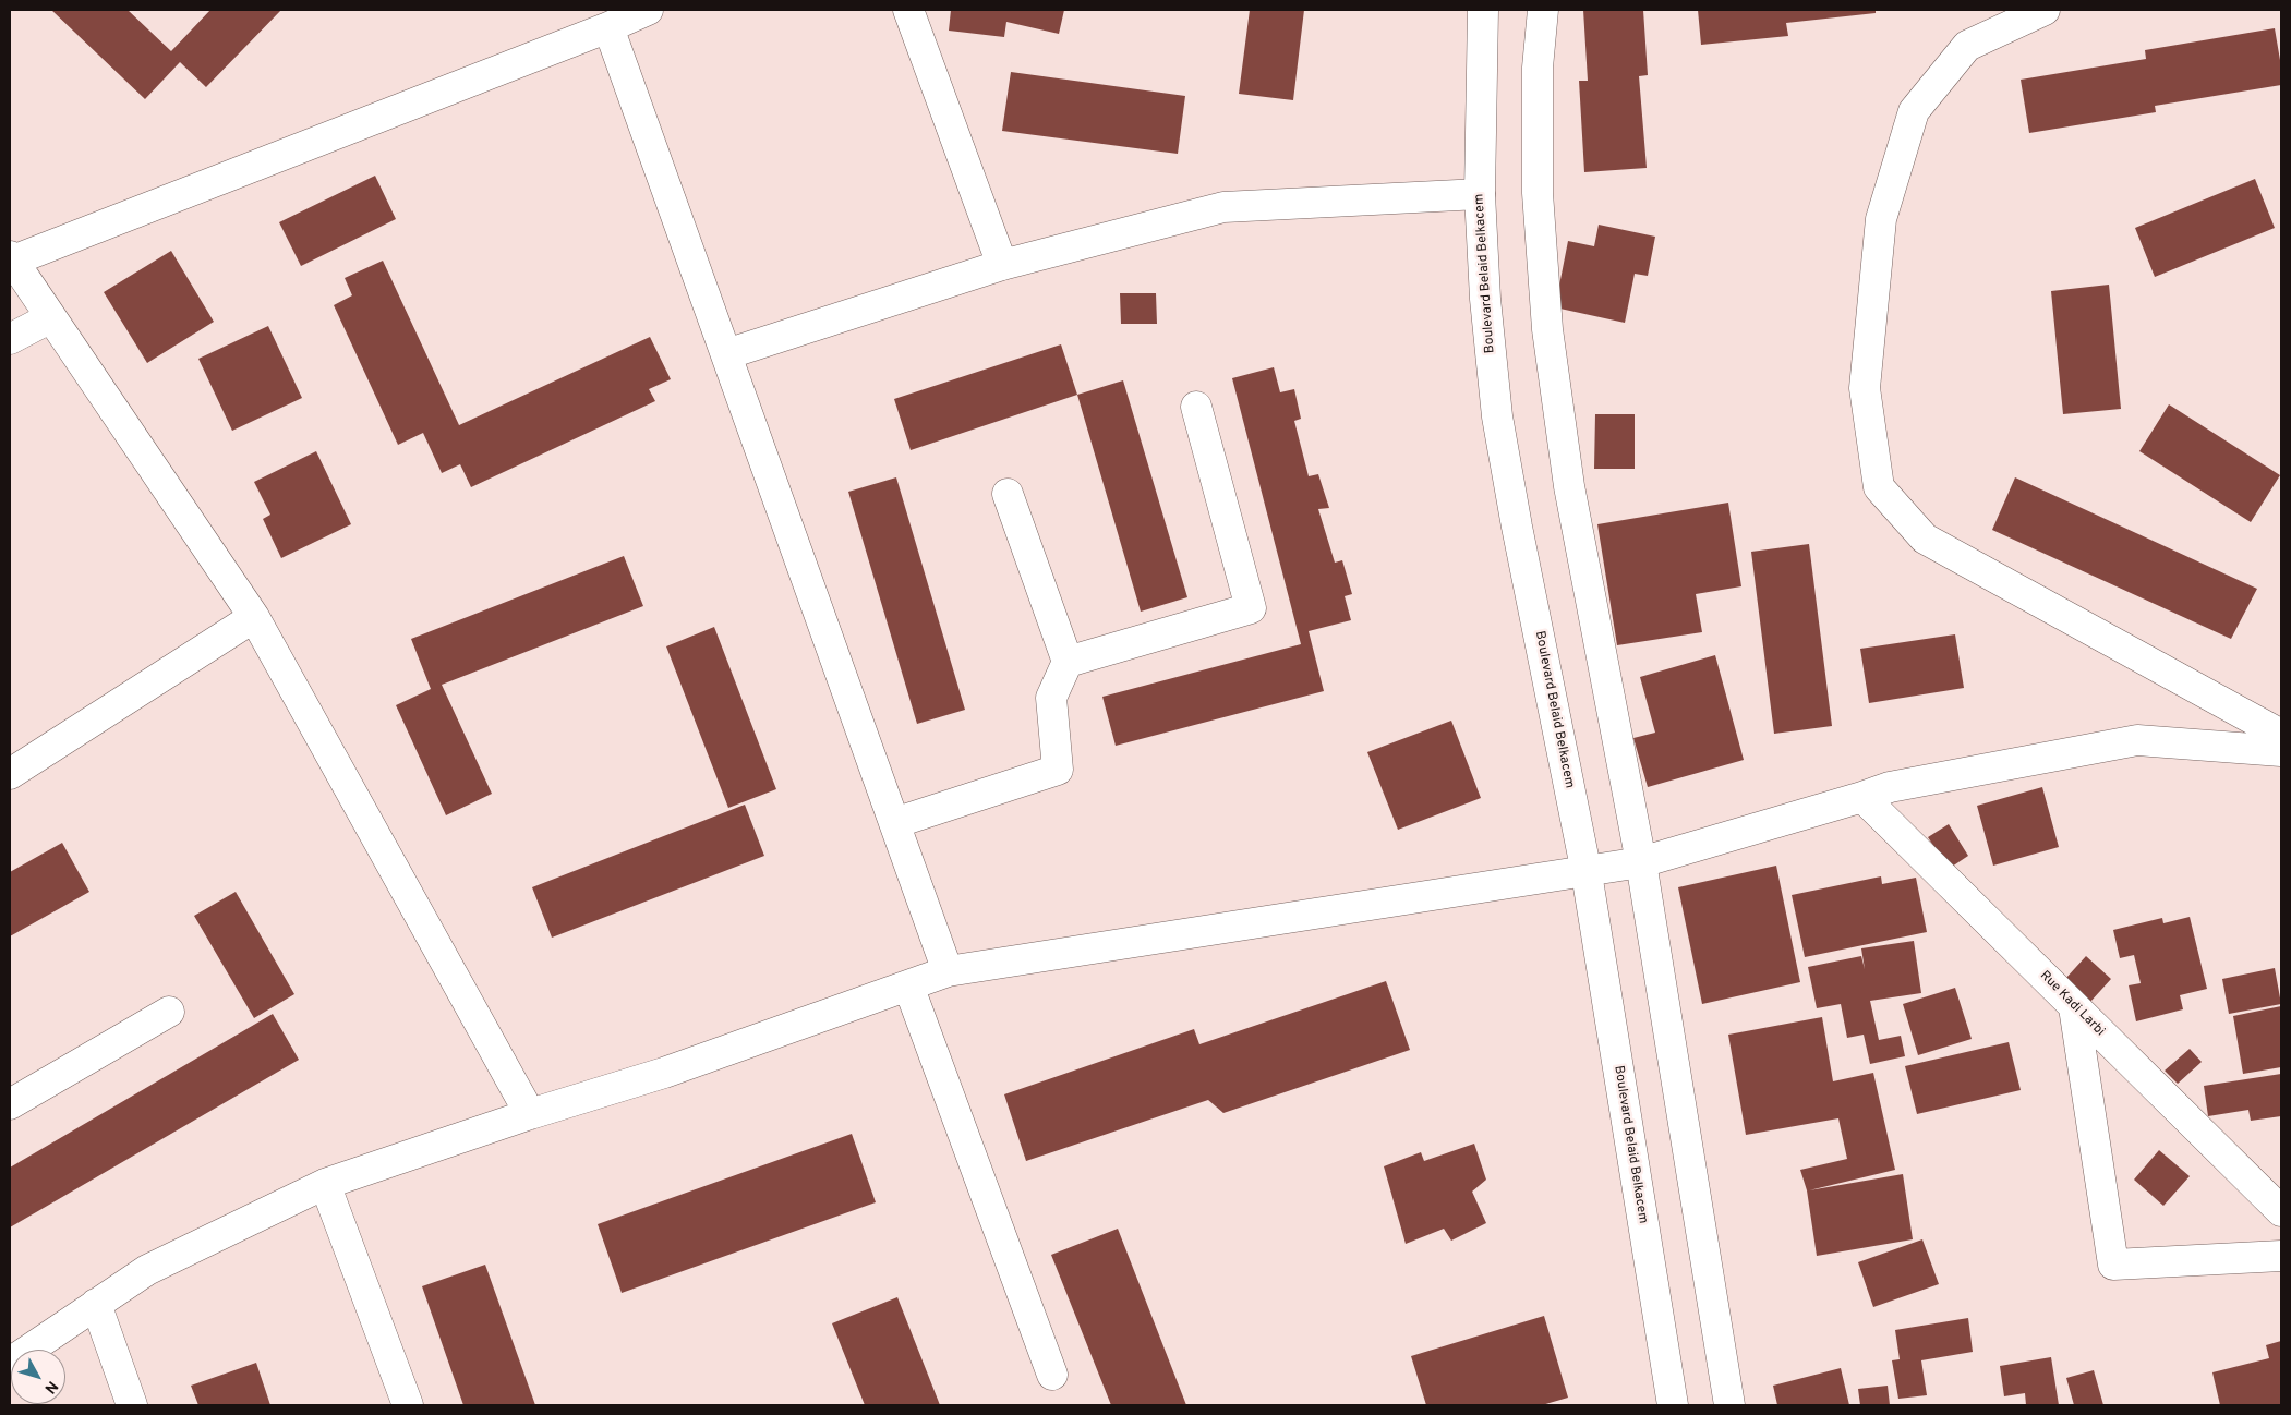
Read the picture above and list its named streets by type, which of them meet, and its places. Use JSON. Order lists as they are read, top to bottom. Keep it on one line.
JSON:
{"streets":{"street":["Boulevard Belaid Belkacem","Rue Kadi Larbi"]},"north":"bottom right"}
